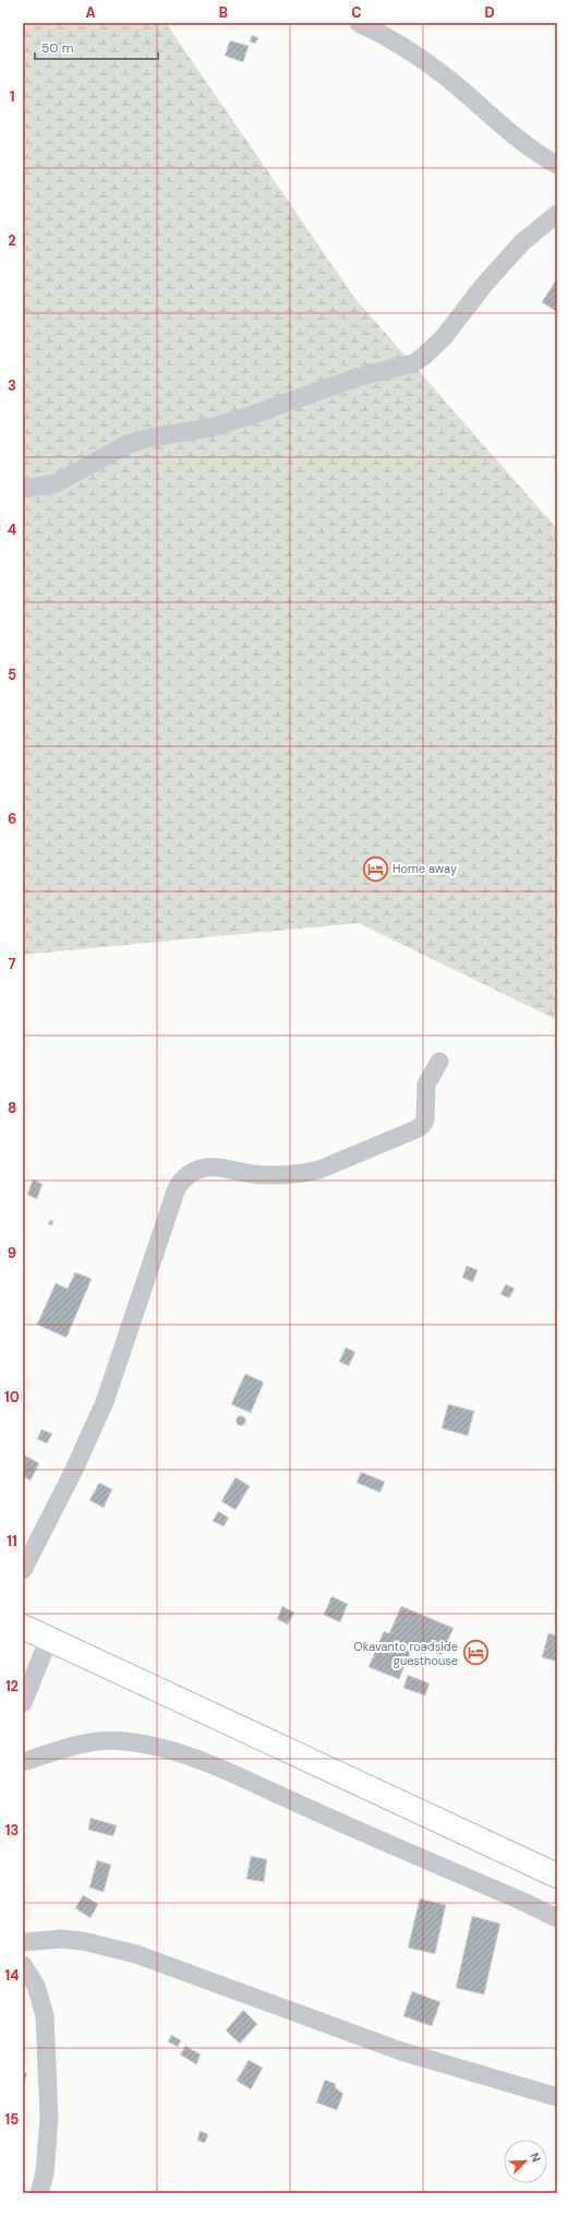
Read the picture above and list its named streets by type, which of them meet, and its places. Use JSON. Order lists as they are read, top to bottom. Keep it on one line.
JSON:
{"places":{"hotel":["Home away","Okavanto roadside guesthouse"]},"scale_bar":"50 m","north":"top right","grid":{"columns":["A","B","C","D"],"rows":["1","2","3","4","5","6","7","8","9","10","11","12","13","14","15"]}}
